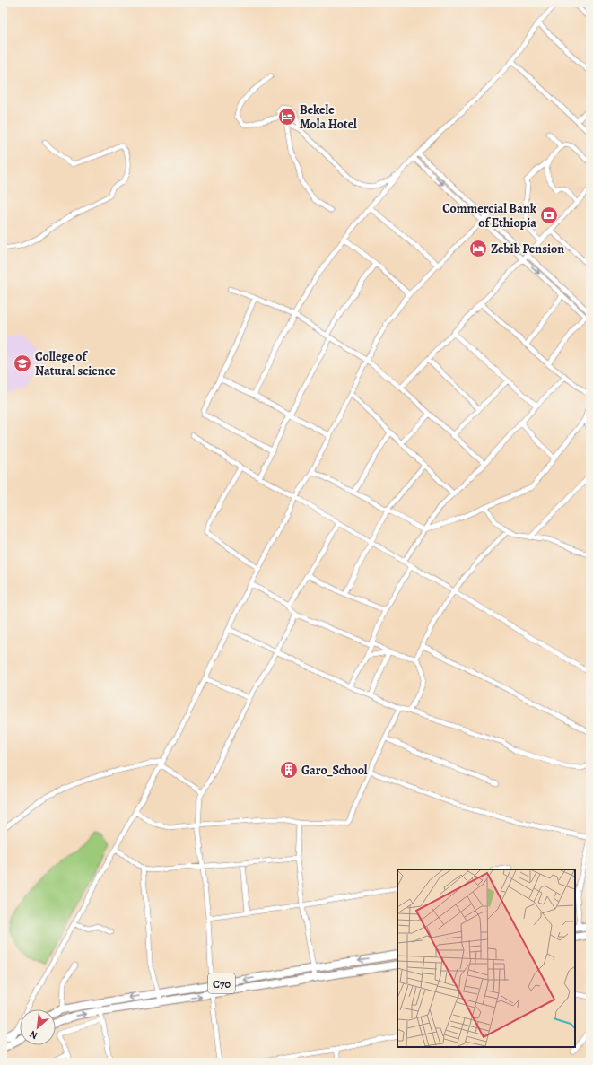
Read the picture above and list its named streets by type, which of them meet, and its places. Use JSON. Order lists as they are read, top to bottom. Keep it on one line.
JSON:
{"streets":{"highway":["C70"]},"places":{"hotel":["Bekele Mola Hotel","Zebib Pension"],"bank":["Commercial Bank of Ethiopia"],"school or university":["College of Natural science"],"building":["Garo_School"]},"north":"bottom left"}
